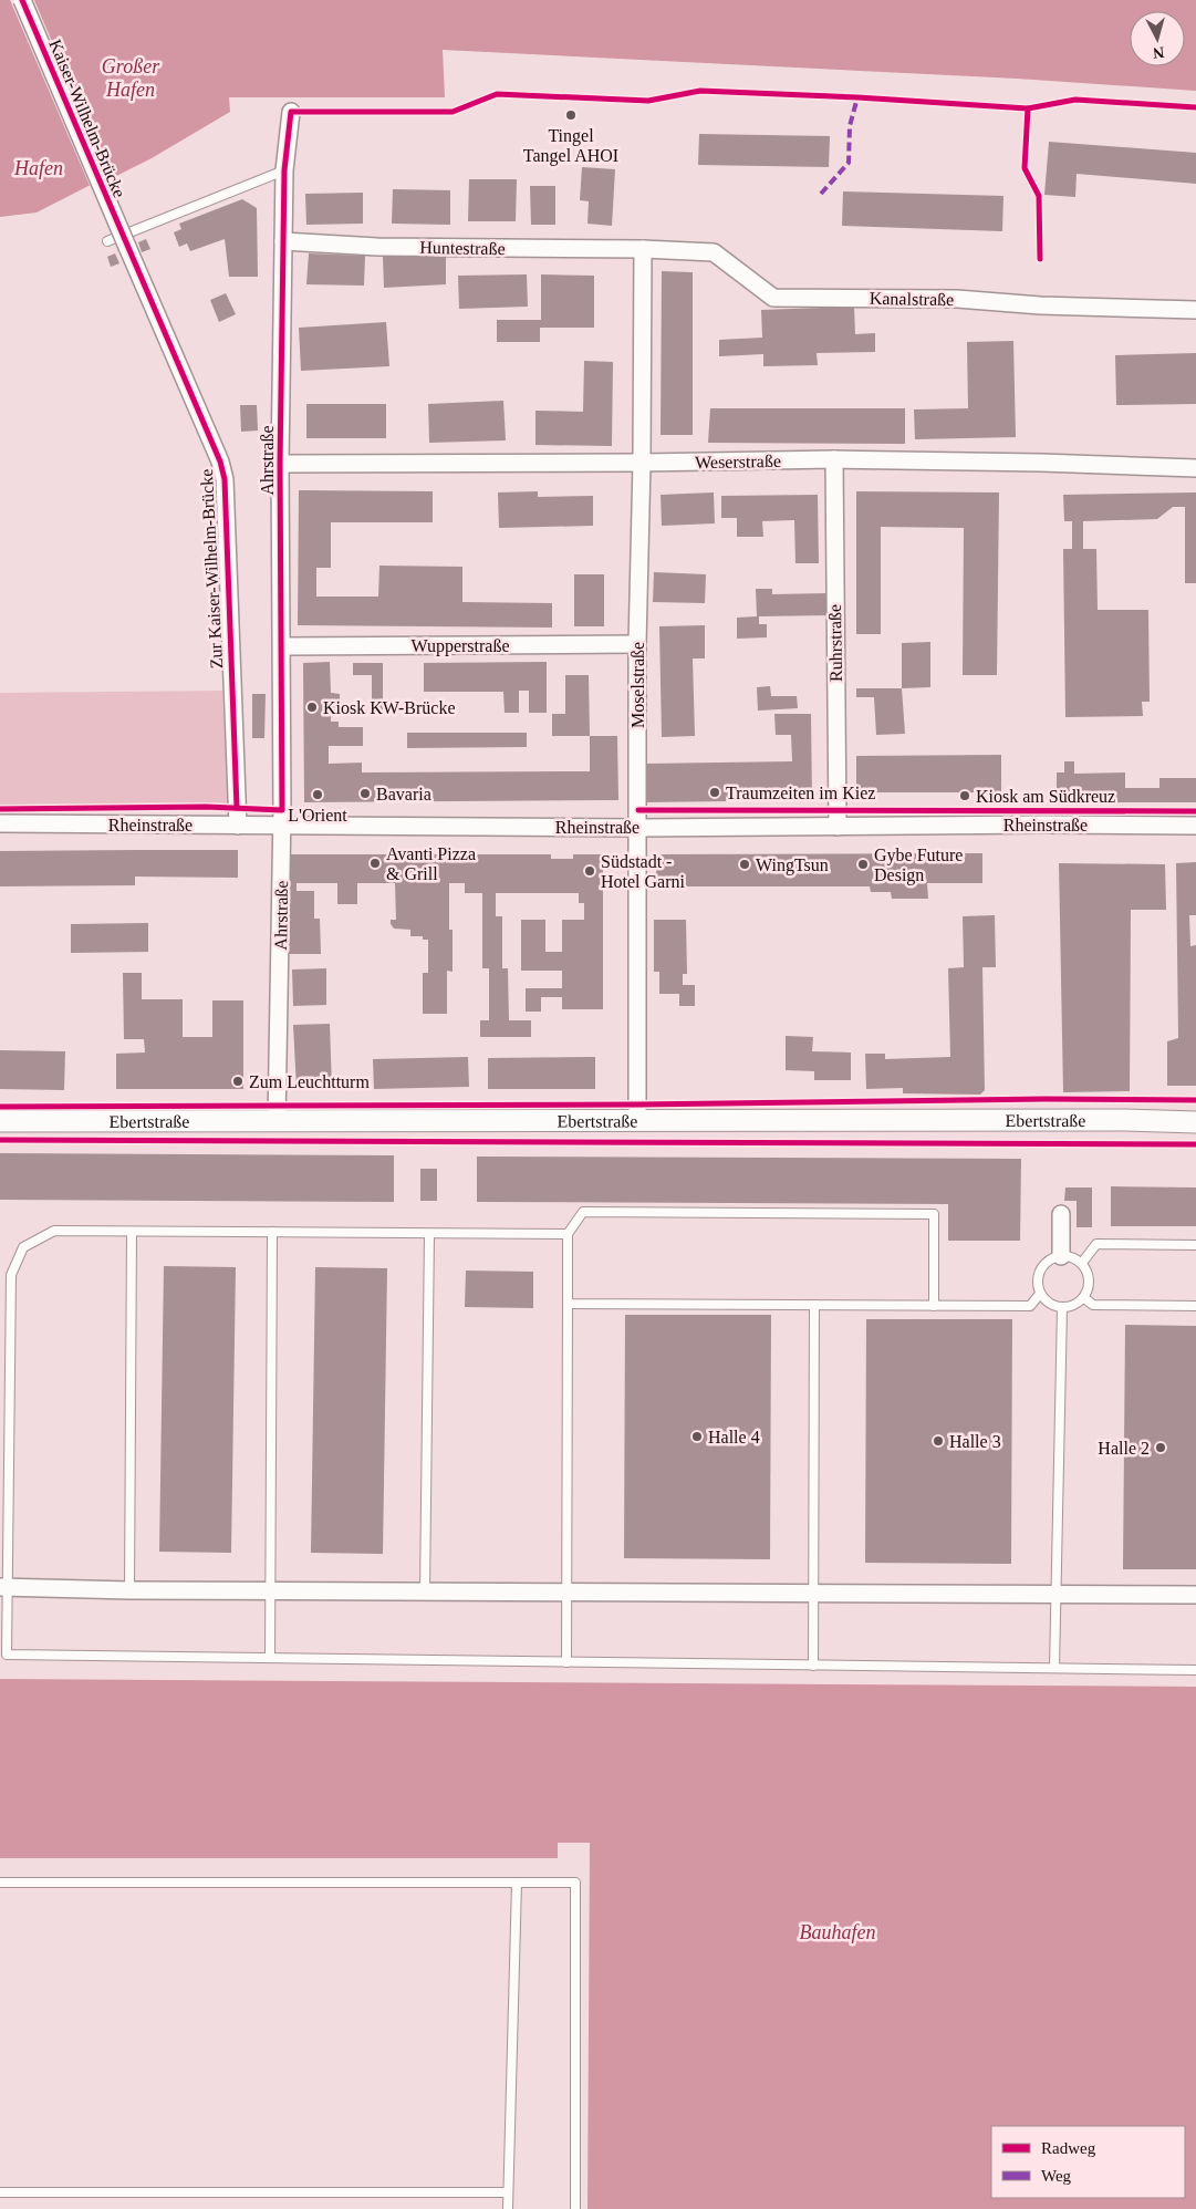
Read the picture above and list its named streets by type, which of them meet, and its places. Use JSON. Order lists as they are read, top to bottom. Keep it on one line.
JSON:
{"streets":{"street":["Kaiser-Wilhelm-Brücke","Huntestraße","Kanalstraße","Ahrstraße","Weserstraße","Zur Kaiser-Wilhelm-Brücke","Ruhrstraße","Wupperstraße","Moselstraße","Rheinstraße","Ebertstraße"]},"crossings":[["Kaiser-Wilhelm-Brücke","Zur Kaiser-Wilhelm-Brücke"],["Huntestraße","Kanalstraße"],["Huntestraße","Ahrstraße"],["Huntestraße","Moselstraße"],["Kanalstraße","Moselstraße"],["Ahrstraße","Weserstraße"],["Ahrstraße","Wupperstraße"],["Ahrstraße","Rheinstraße"],["Ahrstraße","Ebertstraße"],["Weserstraße","Ruhrstraße"],["Weserstraße","Moselstraße"],["Zur Kaiser-Wilhelm-Brücke","Rheinstraße"],["Ruhrstraße","Rheinstraße"],["Wupperstraße","Moselstraße"],["Moselstraße","Rheinstraße"],["Moselstraße","Ebertstraße"]],"water":["Großer Hafen","Hafen","Bauhafen"],"places":["Tingel Tangel AHOI","Kiosk KW-Brücke","Traumzeiten im Kiez","Bavaria","L'Orient","Kiosk am Südkreuz","Avanti Pizza & Grill","WingTsun","Gybe Future Design","Südstadt - Hotel Garni","Zum Leuchtturm","Halle 4","Halle 3","Halle 2"],"legend":["Radweg","Weg"],"north":"bottom"}
